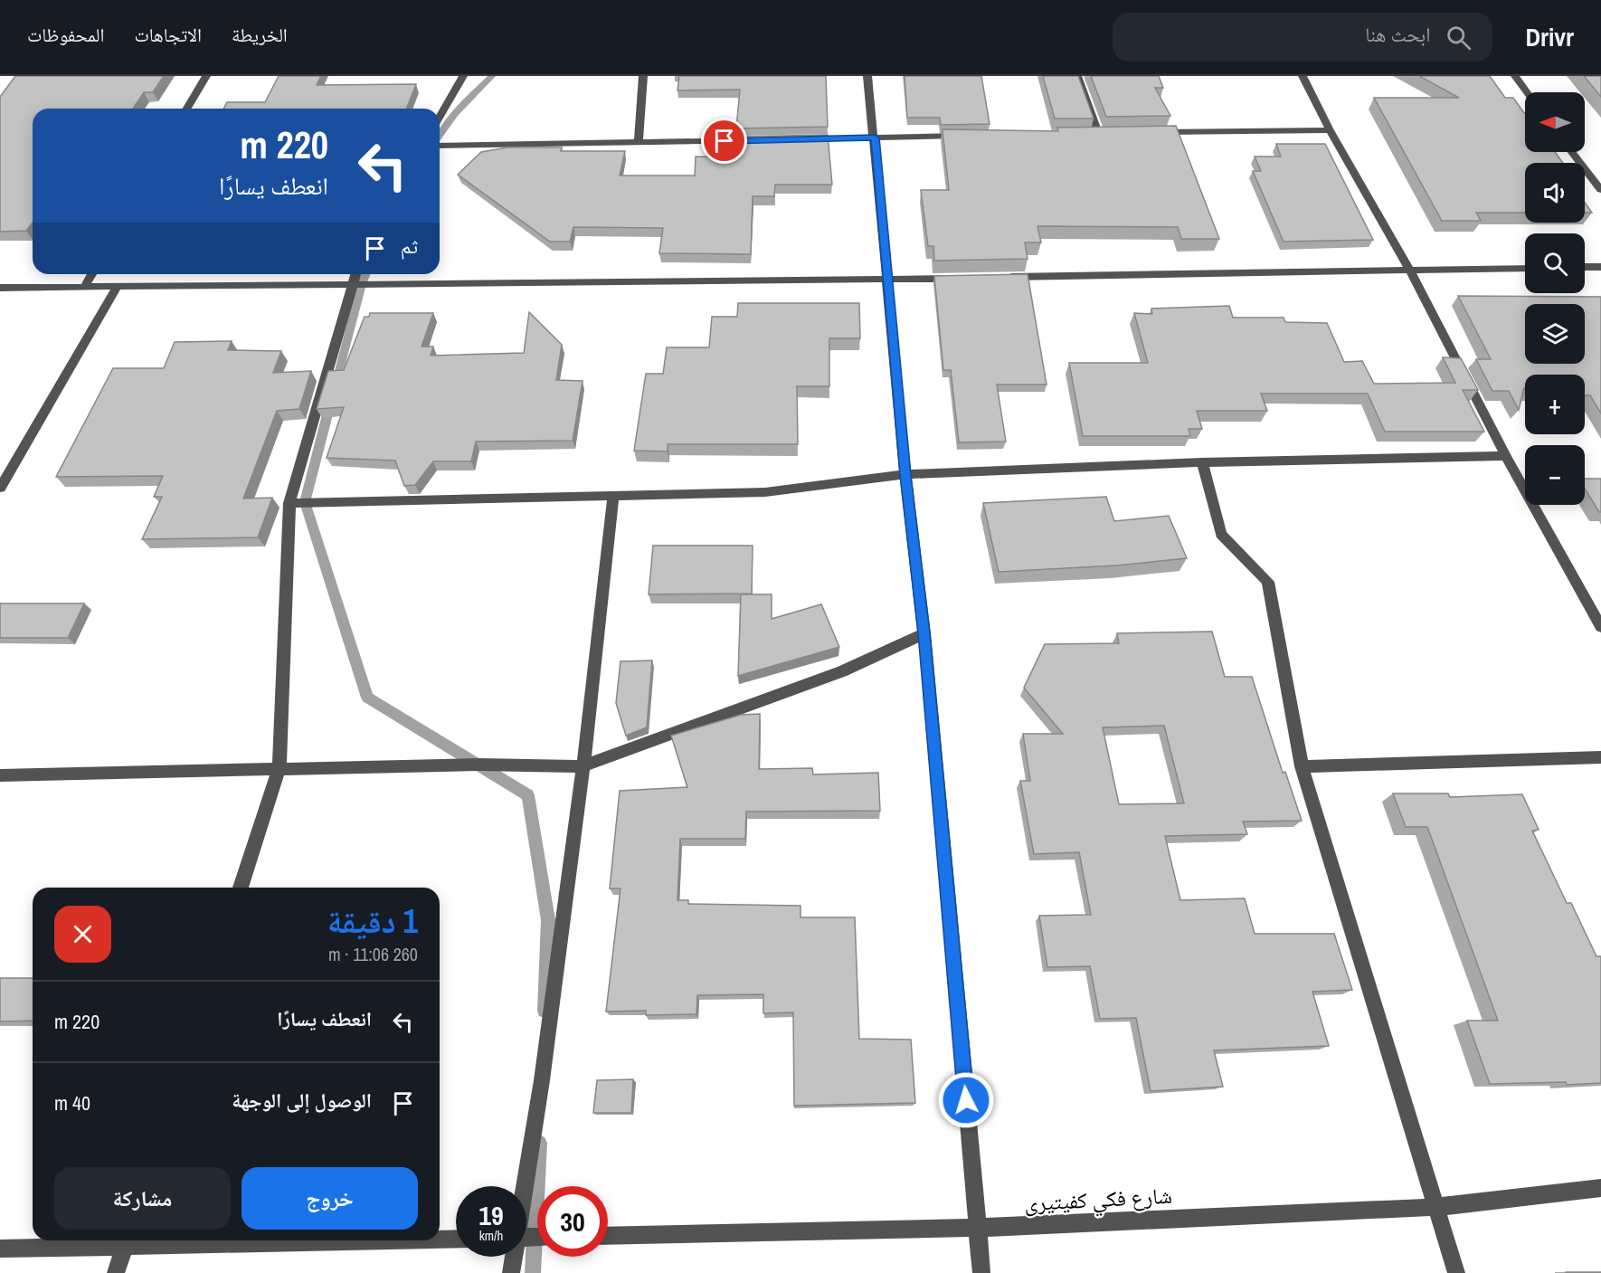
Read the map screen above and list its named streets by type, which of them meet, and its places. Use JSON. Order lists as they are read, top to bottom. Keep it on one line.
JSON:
{"streets":{"street":["شارع فكي كفيتيرى"]},"north":"left","page":{"header":"Drivr","search":"ابحث هنا","nav":["الخريطة","الاتجاهات","المحفوظات"],"map_buttons":["+","−"],"turn":["220 m","انعطف يسارًا"],"then":"ثم","heading":["1 دقيقة","260 m · 11:06"],"list":[{"name":"انعطف يسارًا","value":"220 m"},{"name":"الوصول إلى الوجهة","value":"40 m"}],"buttons":["خروج","مشاركة"],"speed":"19 km/h","limit":"30"}}
